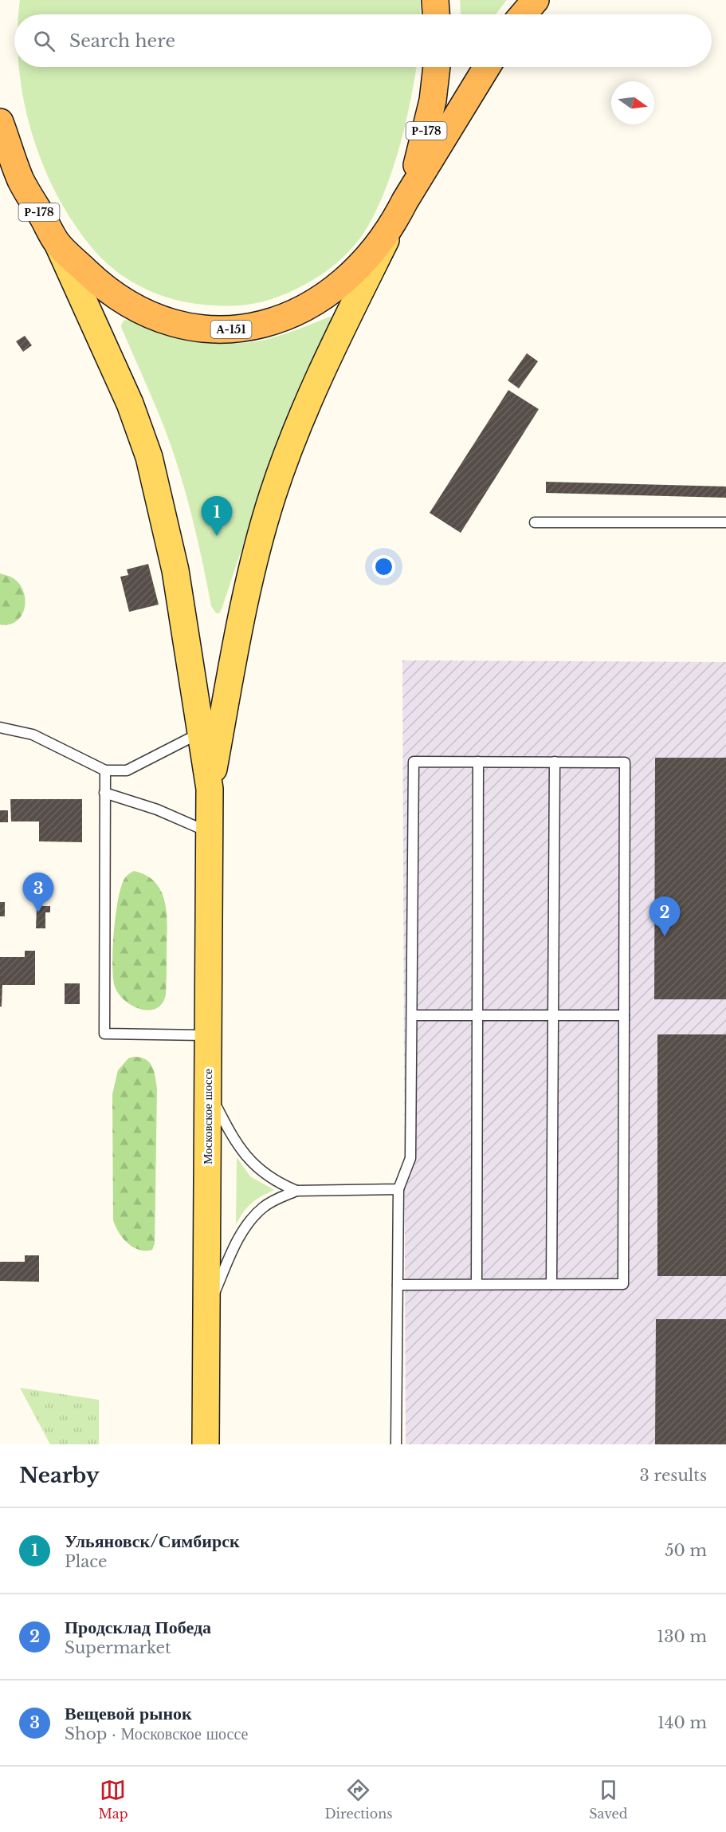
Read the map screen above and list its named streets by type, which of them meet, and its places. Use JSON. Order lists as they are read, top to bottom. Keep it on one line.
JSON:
{"streets":{"highway":["Р-178","А-151"],"main road":["Московское шоссе"]},"crossings":[["Р-178","А-151"]],"north":"right","page":{"search":"Search here","pins":["1","3","2"],"heading":["Nearby","3 results"],"list":[{"mark":"1","name":"Ульяновск/Симбирск","note":"Place","value":"50 m"},{"mark":"2","name":"Продсклад Победа","note":"Supermarket","value":"130 m"},{"mark":"3","name":"Вещевой рынок","note":"Shop · Московское шоссе","value":"140 m"}],"nav":["Map","Directions","Saved"]}}
